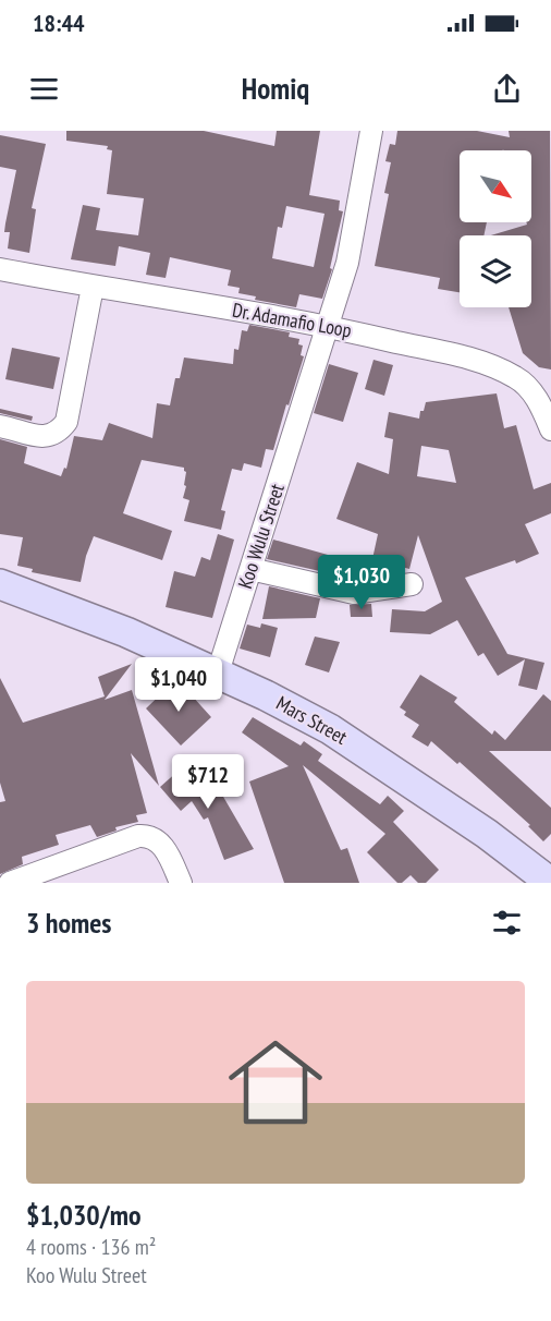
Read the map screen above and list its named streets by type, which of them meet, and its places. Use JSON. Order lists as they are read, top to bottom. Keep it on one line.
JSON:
{"streets":{"street":["Dr. Adamafio Loop","Koo Wulu Street","Mars Street"]},"crossings":[["Dr. Adamafio Loop","Koo Wulu Street"],["Koo Wulu Street","Mars Street"]],"north":"bottom right","page":{"status":"18:44","header":"Homiq","price":["$1,030","$1,040","$712"],"heading":"3 homes","list":[{"name":"$1,030/mo","note":"4 rooms · 136 m² · Koo Wulu Street"}]}}
